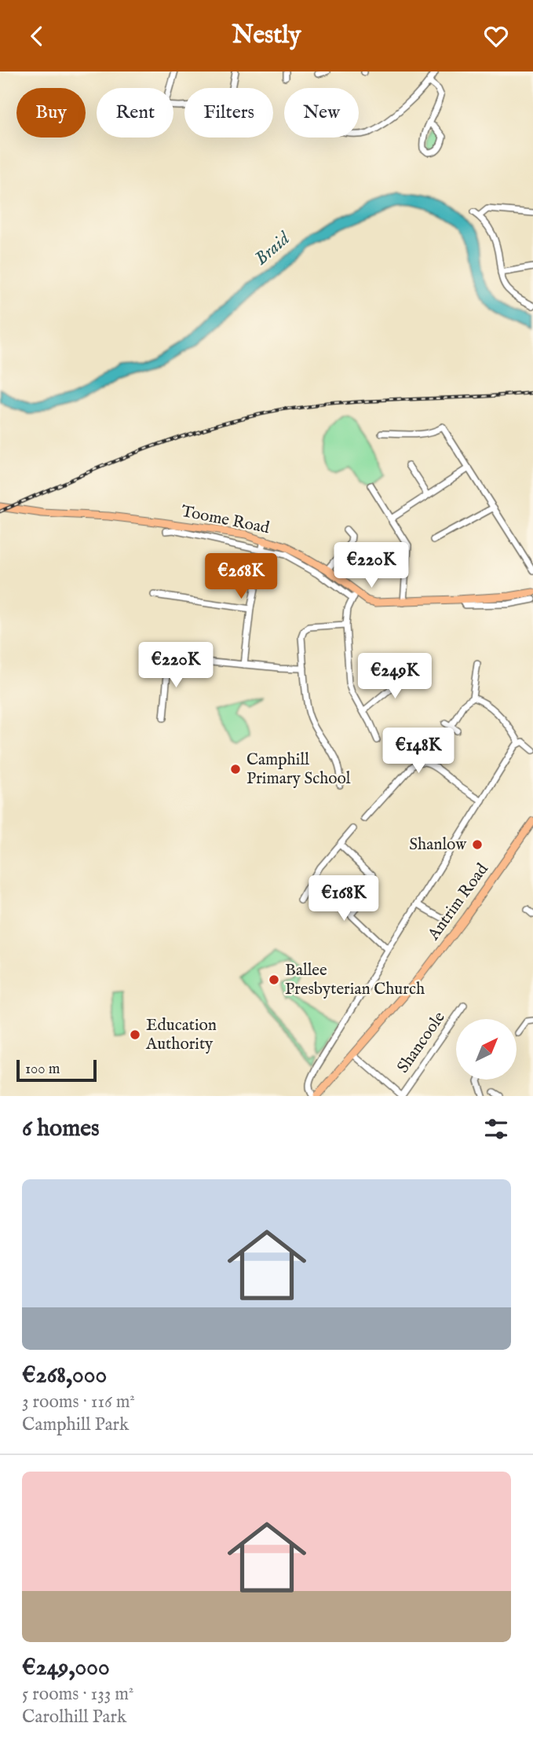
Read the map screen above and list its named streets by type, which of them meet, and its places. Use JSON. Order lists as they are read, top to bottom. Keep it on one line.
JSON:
{"streets":{"main road":["Toome Road","Antrim Road"],"street":["Shancoole"]},"water":["Braid"],"places":["Camphill Primary School","Shanlow","Ballee Presbyterian Church","Education Authority"],"scale_bar":"100 m","north":"top right","page":{"header":"Nestly","chip":["Buy","Rent","Filters","New"],"price":["€220K","€268K","€220K","€249K","€148K","€168K"],"scale":"100 m","heading":"6 homes","list":[{"name":"€268,000","note":"3 rooms · 116 m² · Camphill Park"},{"name":"€249,000","note":"5 rooms · 133 m² · Carolhill Park"}]}}
